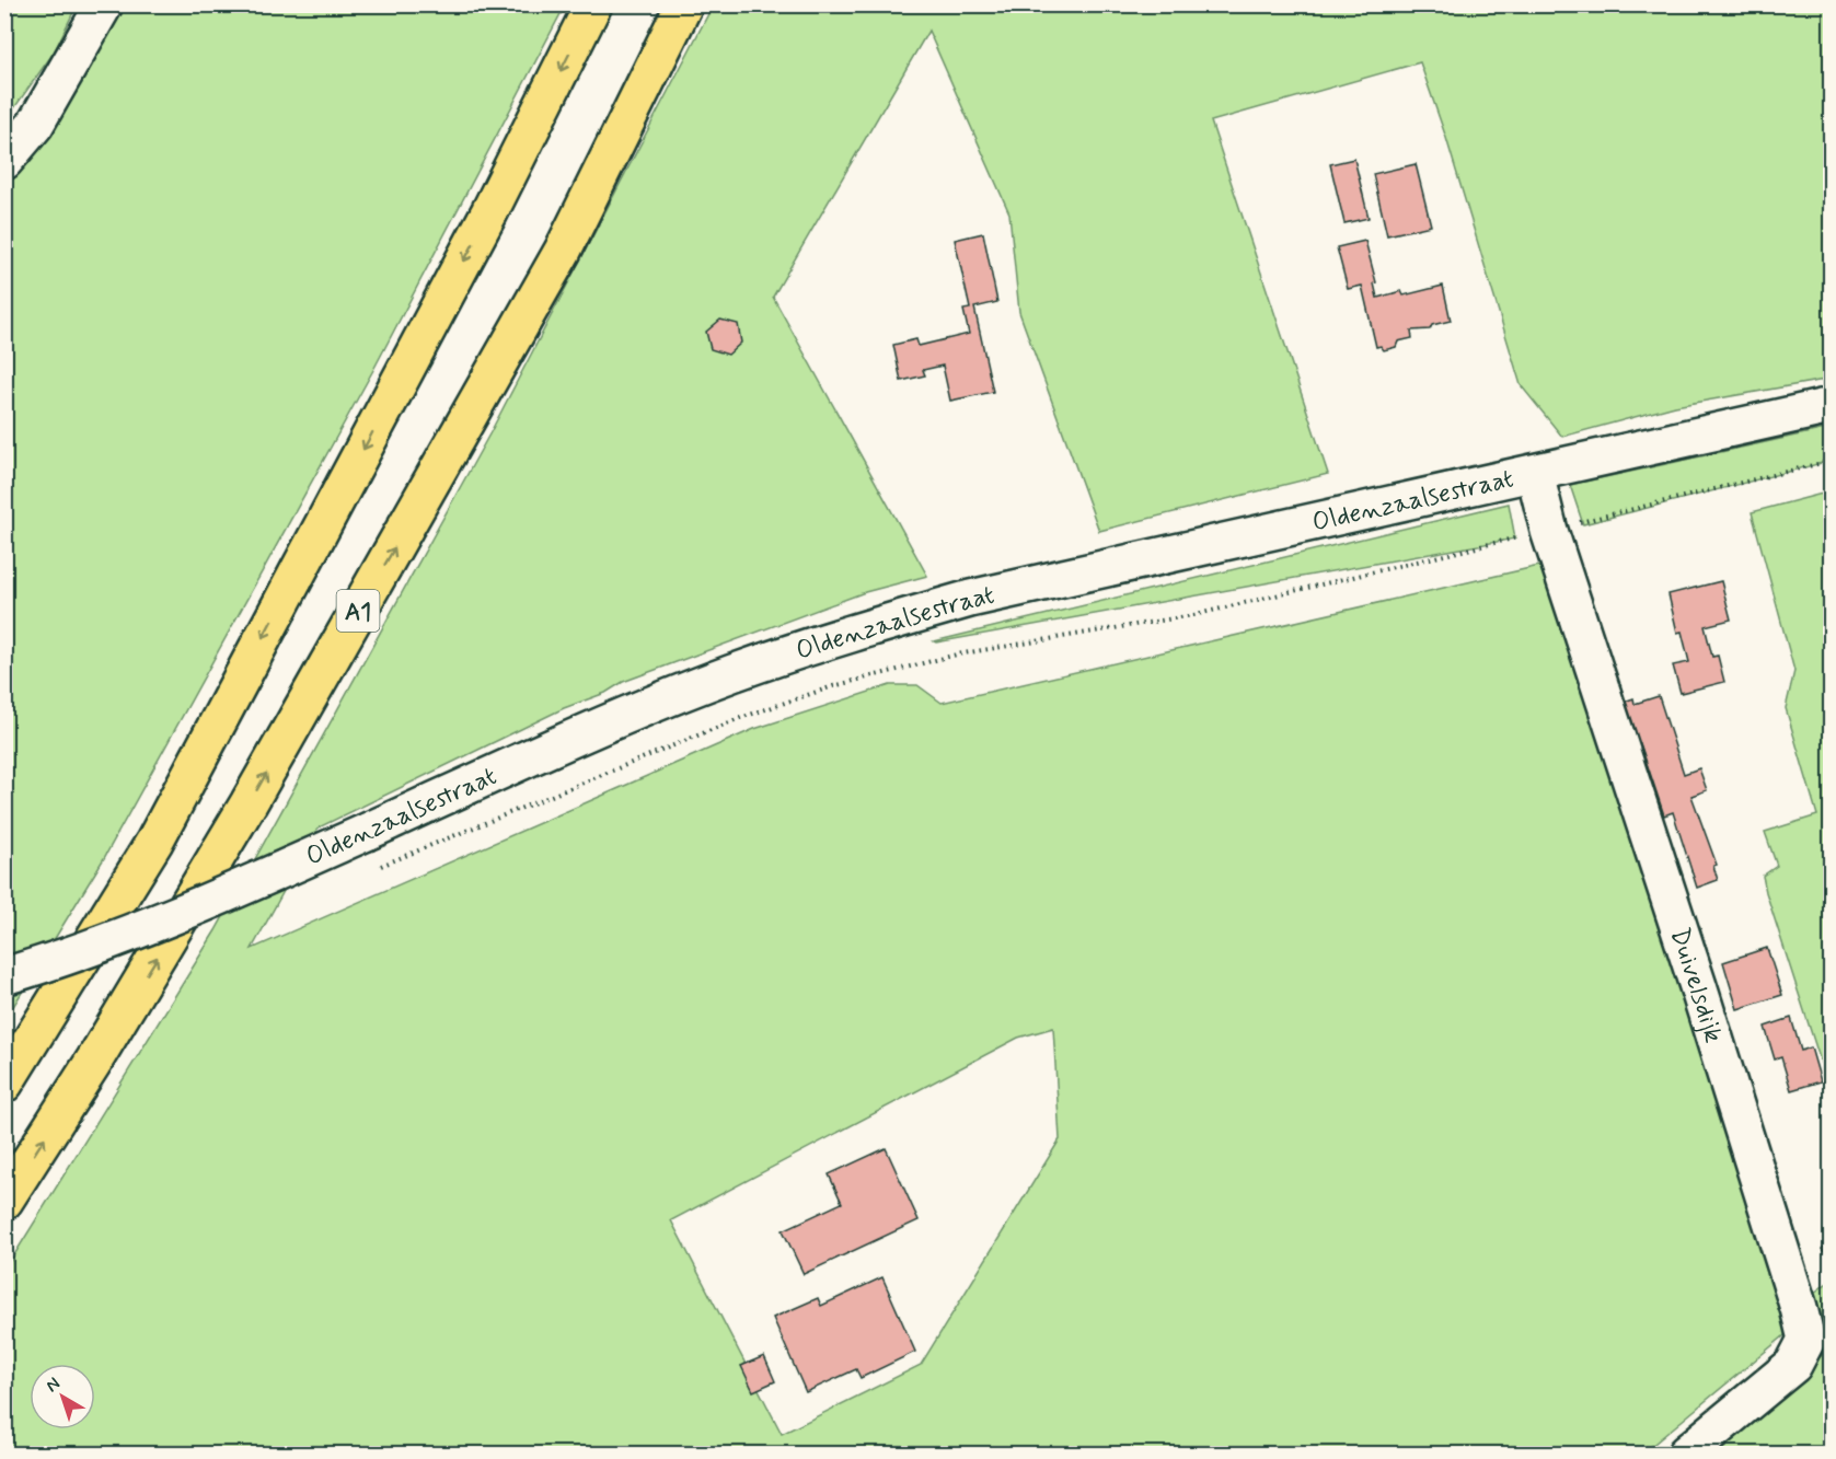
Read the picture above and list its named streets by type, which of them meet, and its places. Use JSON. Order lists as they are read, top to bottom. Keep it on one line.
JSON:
{"streets":{"highway":["A1"],"main road":["Oldenzaalsestraat","Duivelsdijk"]},"crossings":[["Oldenzaalsestraat","Duivelsdijk"]],"north":"top left"}
